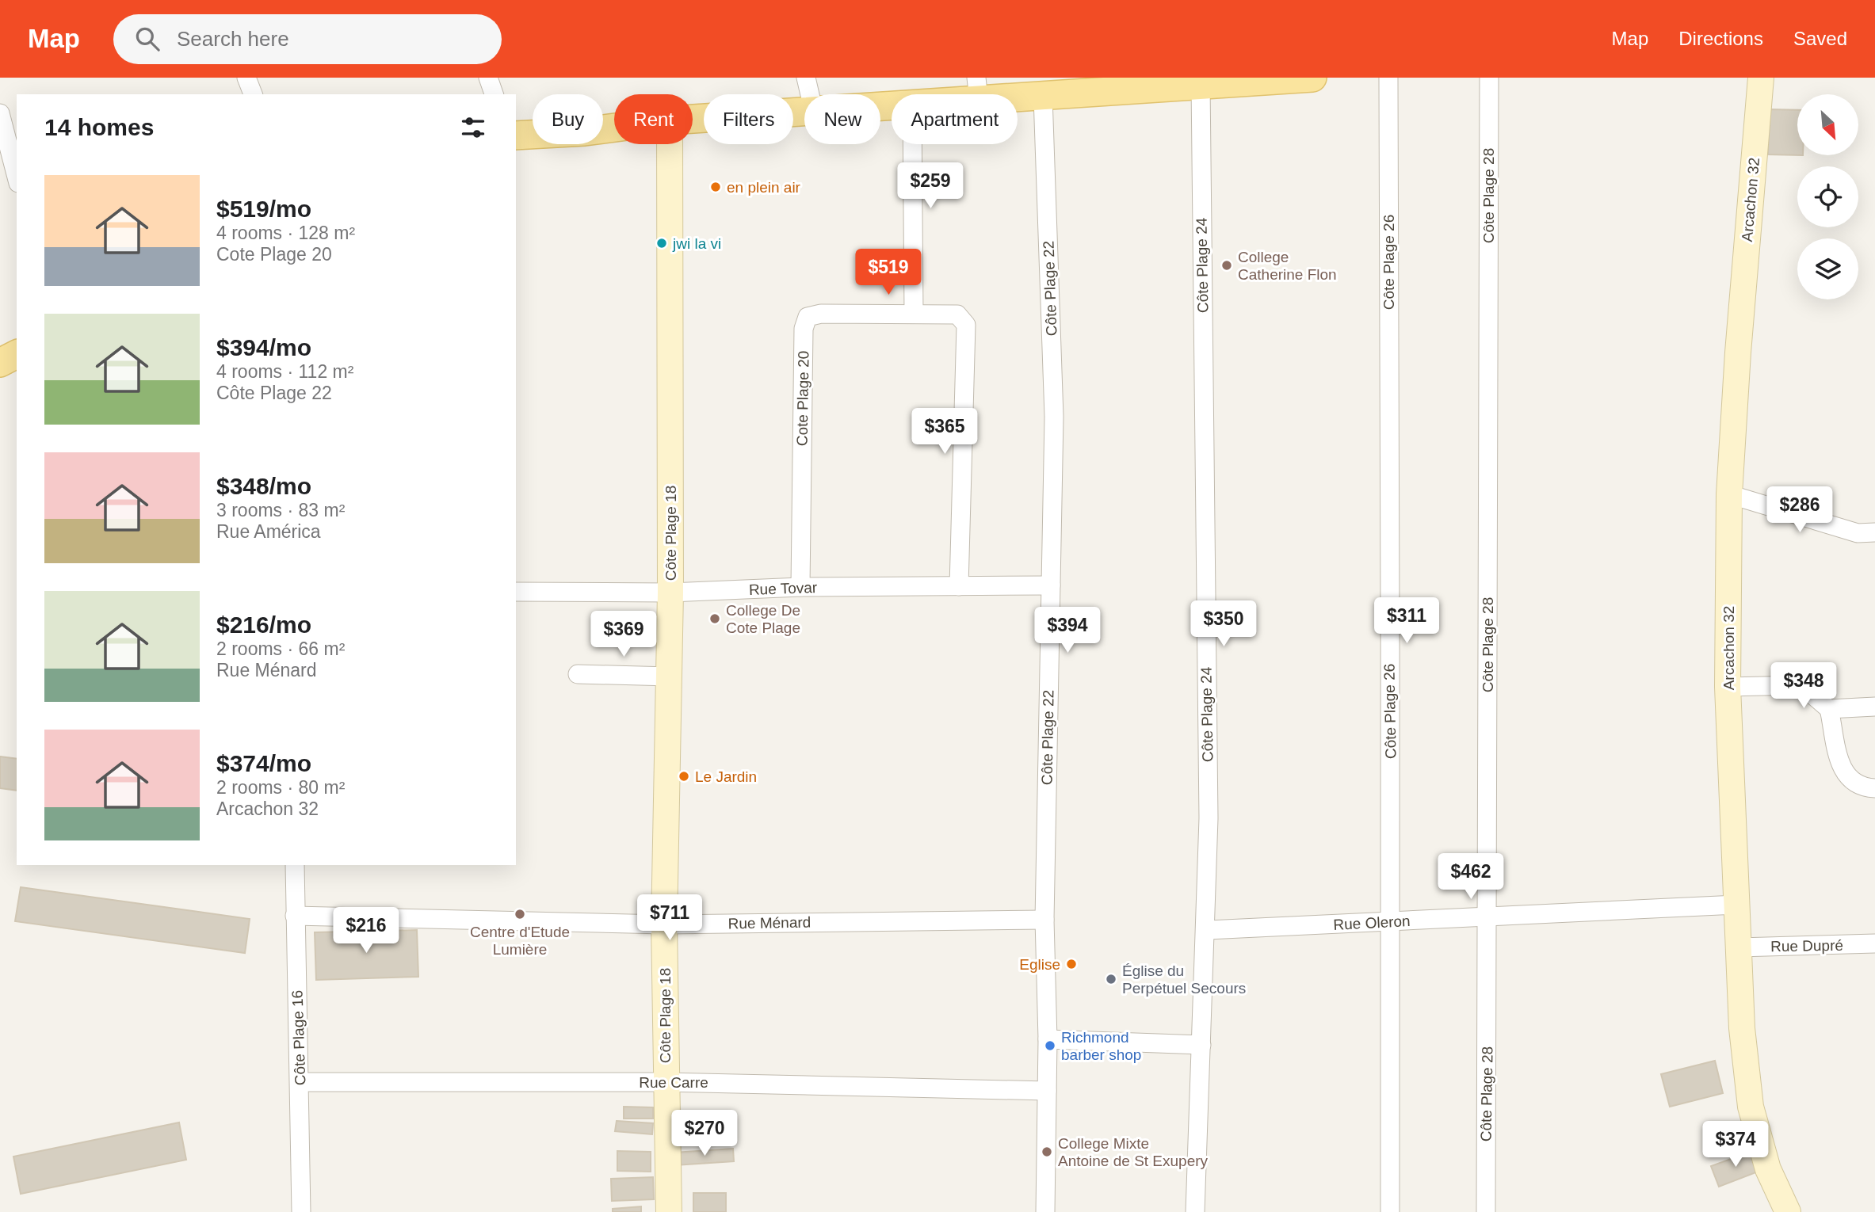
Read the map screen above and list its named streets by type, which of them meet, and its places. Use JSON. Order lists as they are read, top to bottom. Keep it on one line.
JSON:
{"streets":{"street":["Côte Plage 28","Arcachon 32","Côte Plage 26","Côte Plage 24","Côte Plage 22","Cote Plage 20","Côte Plage 18","Rue Tovar","Rue Ménard","Rue Oleron","Rue Dupré","Côte Plage 16","Rue Carre"]},"crossings":[["Côte Plage 28","Rue Oleron"],["Arcachon 32","Rue Oleron"],["Arcachon 32","Rue Dupré"],["Côte Plage 26","Rue Oleron"],["Côte Plage 24","Rue Oleron"],["Côte Plage 22","Rue Tovar"],["Côte Plage 22","Rue Ménard"],["Côte Plage 22","Rue Carre"],["Cote Plage 20","Rue Tovar"],["Côte Plage 18","Rue Tovar"],["Côte Plage 18","Rue Ménard"],["Côte Plage 18","Rue Carre"],["Rue Ménard","Côte Plage 16"],["Côte Plage 16","Rue Carre"]],"places":["en plein air","jwi la vi","College Catherine Flon","College De Cote Plage","Le Jardin","Centre d'Etude Lumière","Eglise","Église du Perpétuel Secours","Richmond barber shop","College Mixte Antoine de St Exupery"],"north":"bottom right","page":{"header":"Map","search":"Search here","nav":["Map","Directions","Saved"],"chip":["Buy","Rent","Filters","New","Apartment"],"heading":"14 homes","list":[{"name":"$519/mo","note":"4 rooms · 128 m² · Cote Plage 20"},{"name":"$394/mo","note":"4 rooms · 112 m² · Côte Plage 22"},{"name":"$348/mo","note":"3 rooms · 83 m² · Rue América"},{"name":"$216/mo","note":"2 rooms · 66 m² · Rue Ménard"},{"name":"$374/mo","note":"2 rooms · 80 m² · Arcachon 32"}],"price":["$259","$519","$365","$286","$311","$350","$394","$369","$348","$462","$711","$216","$270","$374"]}}
